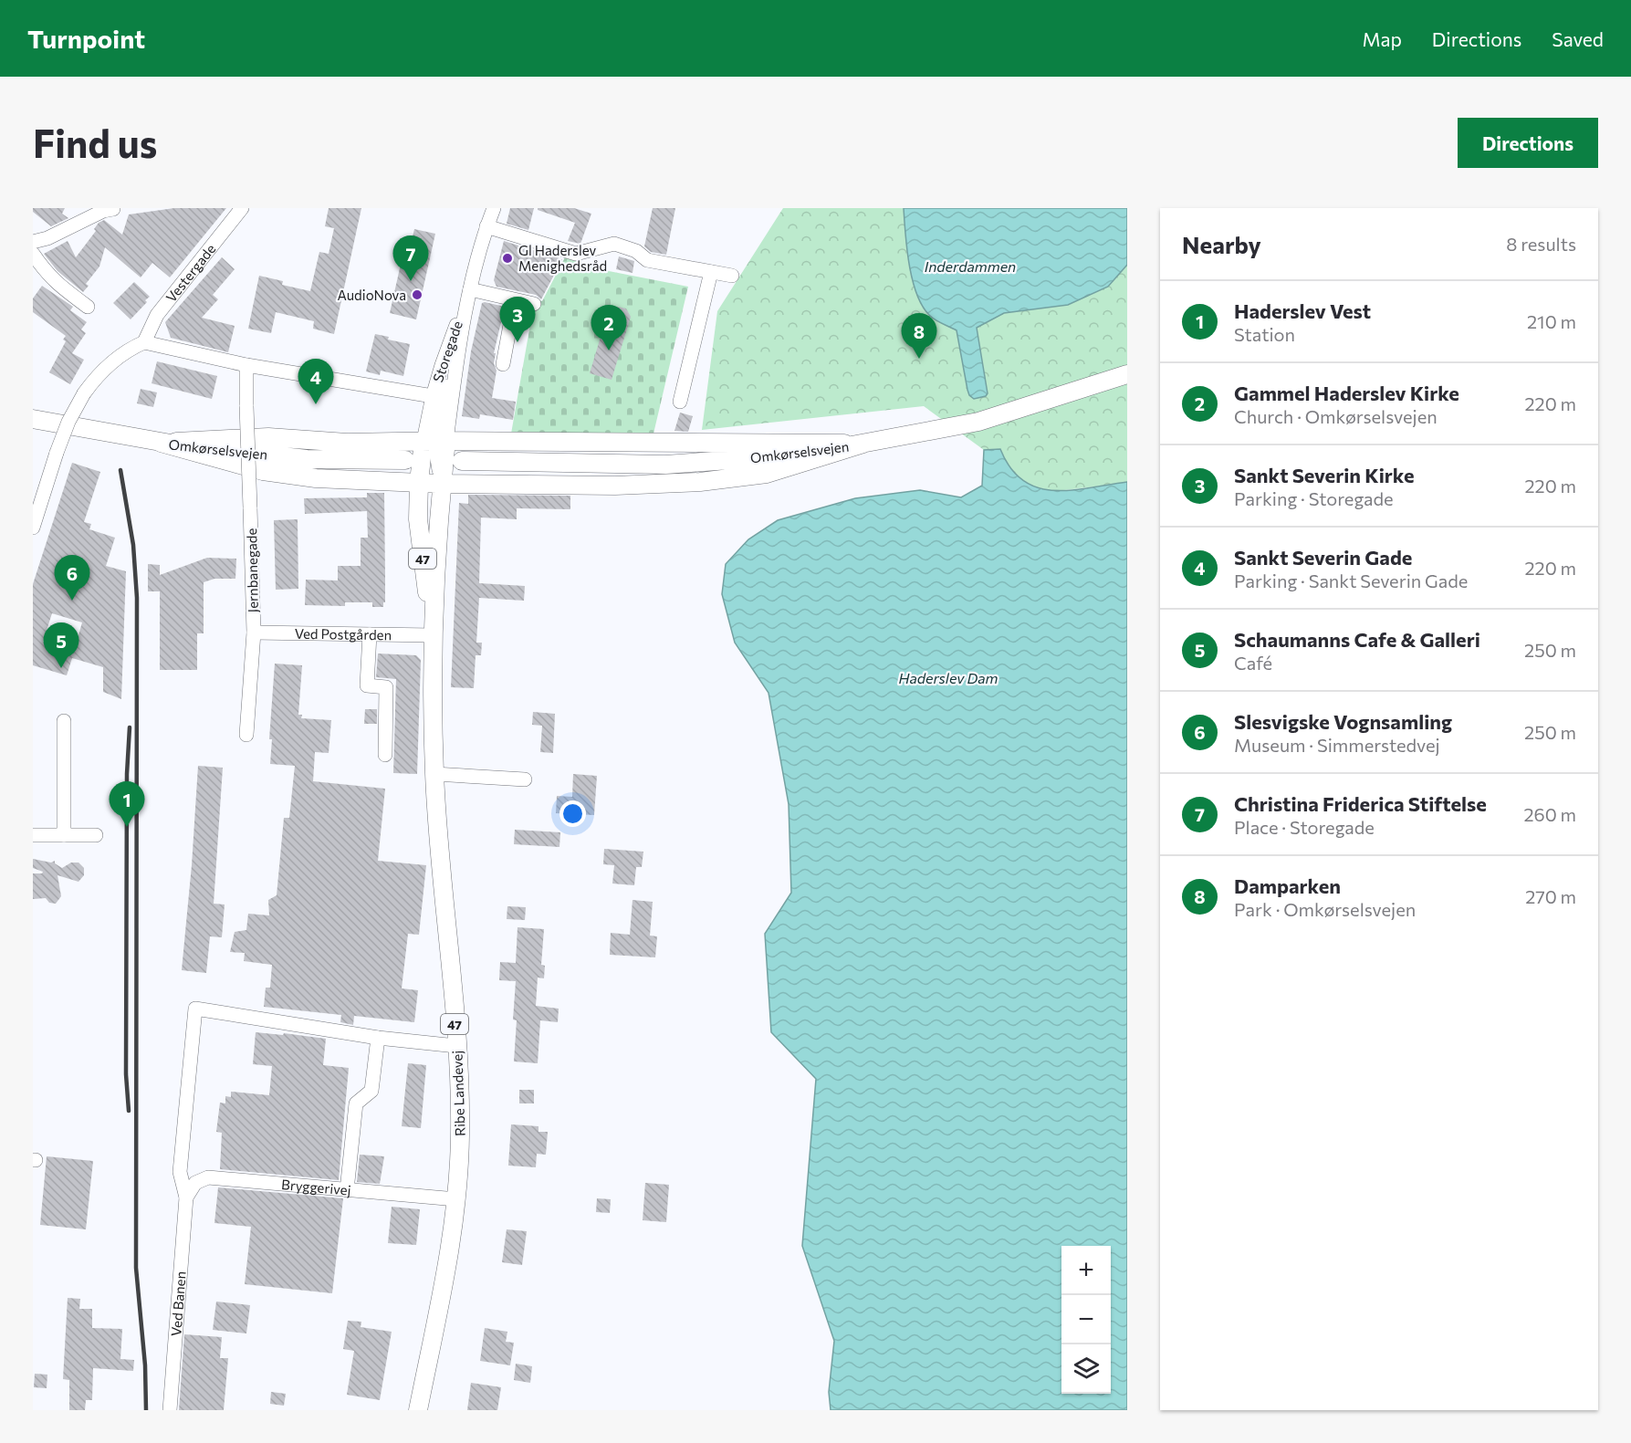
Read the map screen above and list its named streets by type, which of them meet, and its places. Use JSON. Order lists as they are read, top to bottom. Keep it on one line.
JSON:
{"streets":{"main road":["Omkørselsvejen","47","Ribe Landevej"],"street":["Vestergade","Storegade","Jernbanegade","Ved Postgården","Bryggerivej","Ved Banen"]},"crossings":[["Storegade","Ribe Landevej"],["Jernbanegade","Ved Postgården"],["Ved Postgården","Ribe Landevej"],["Ribe Landevej","Bryggerivej"],["Bryggerivej","Ved Banen"]],"water":["Inderdammen","Haderslev Dam"],"places":["Gl Haderslev Menighedsråd","AudioNova"],"page":{"header":"Turnpoint","nav":["Map","Directions","Saved"],"buttons":"Directions","title":"Find us","heading":["Nearby","8 results"],"pins":["7","3","2","8","4","6","5","1"],"list":[{"mark":"1","name":"Haderslev Vest","note":"Station","value":"210 m"},{"mark":"2","name":"Gammel Haderslev Kirke","note":"Church · Omkørselsvejen","value":"220 m"},{"mark":"3","name":"Sankt Severin Kirke","note":"Parking · Storegade","value":"220 m"},{"mark":"4","name":"Sankt Severin Gade","note":"Parking · Sankt Severin Gade","value":"220 m"},{"mark":"5","name":"Schaumanns Cafe & Galleri","note":"Café","value":"250 m"},{"mark":"6","name":"Slesvigske Vognsamling","note":"Museum · Simmerstedvej","value":"250 m"},{"mark":"7","name":"Christina Friderica Stiftelse","note":"Place · Storegade","value":"260 m"},{"mark":"8","name":"Damparken","note":"Park · Omkørselsvejen","value":"270 m"}],"map_buttons":["+","−"]}}
